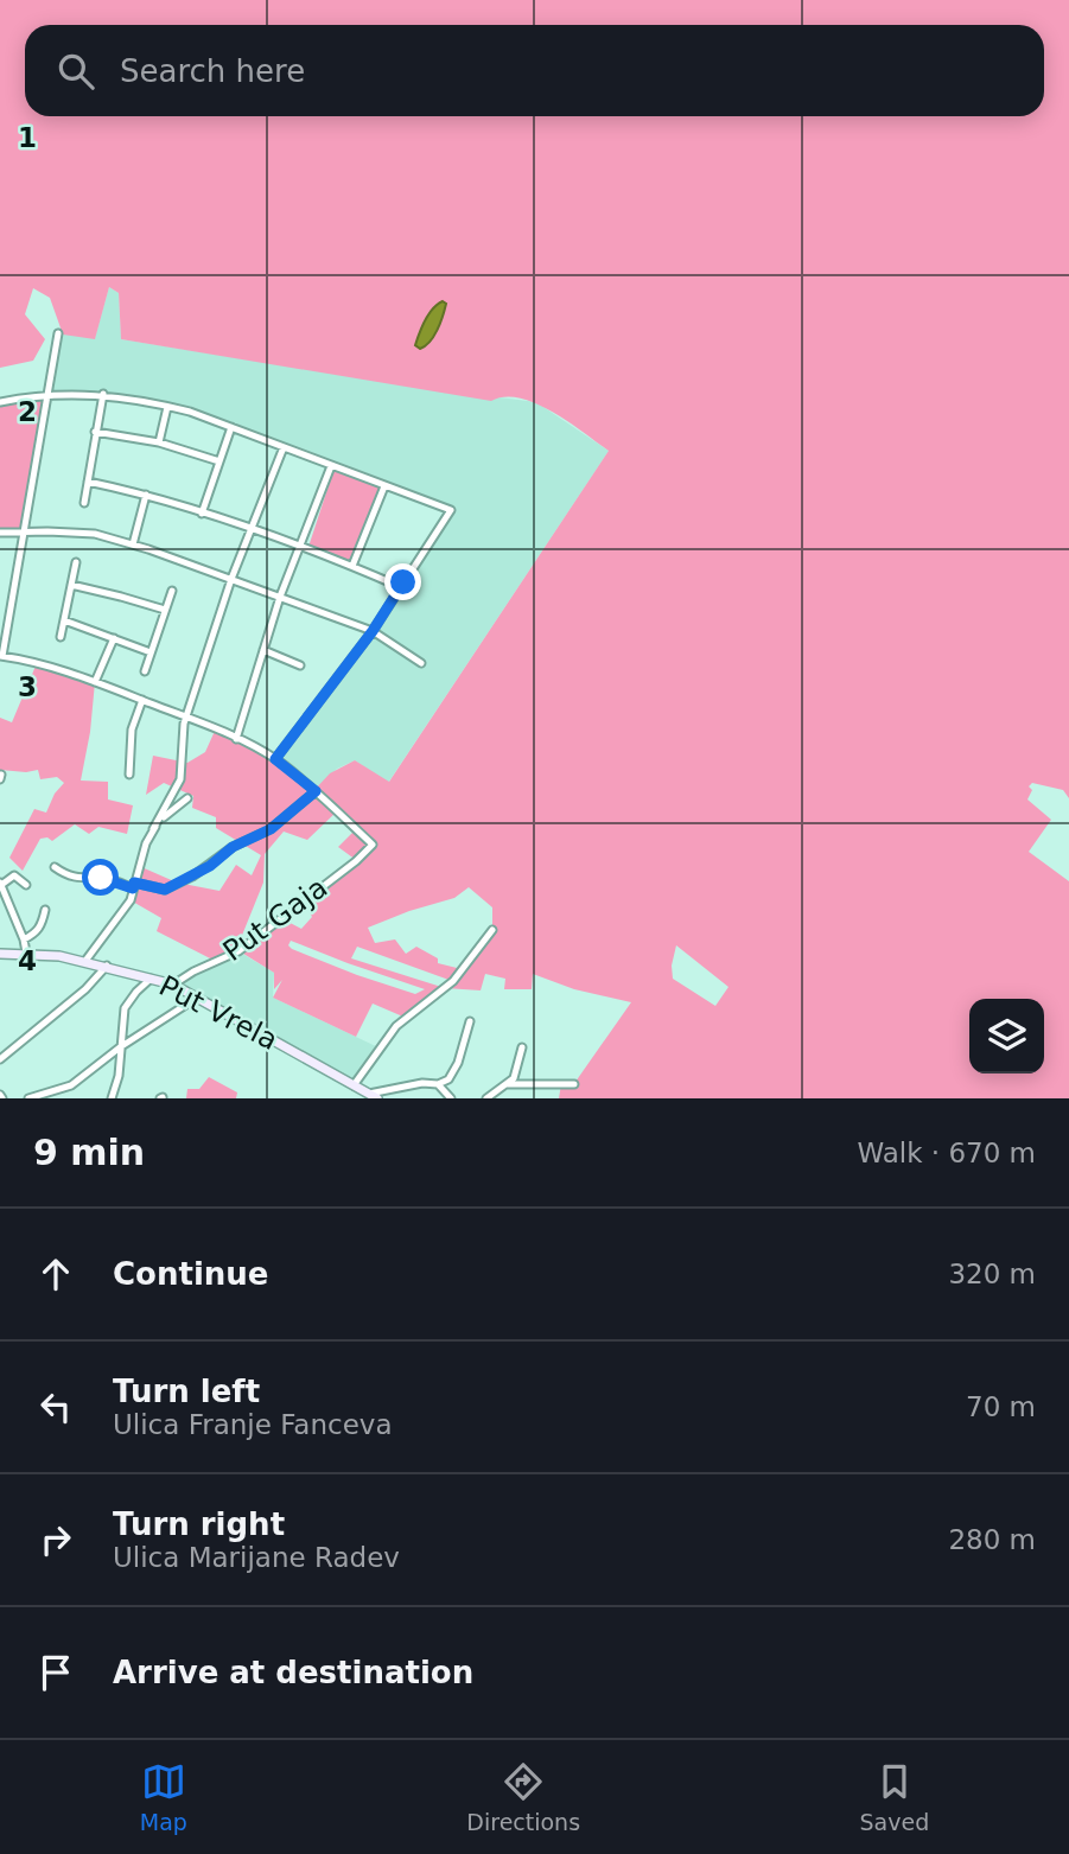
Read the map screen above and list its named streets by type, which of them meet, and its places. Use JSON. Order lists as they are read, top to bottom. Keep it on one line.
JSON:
{"streets":{"main road":["Put Vrela"],"street":["Put Gaja"]},"crossings":[["Put Gaja","Put Vrela"]],"page":{"search":"Search here","heading":["9 min","Walk · 670 m"],"list":[["Continue","320 m"],["Turn left","Ulica Franje Fanceva","70 m"],["Turn right","Ulica Marijane Radev","280 m"],"Arrive at destination"],"nav":["Map","Directions","Saved"]},"grid":{"rows":["1","2","3","4"]}}
